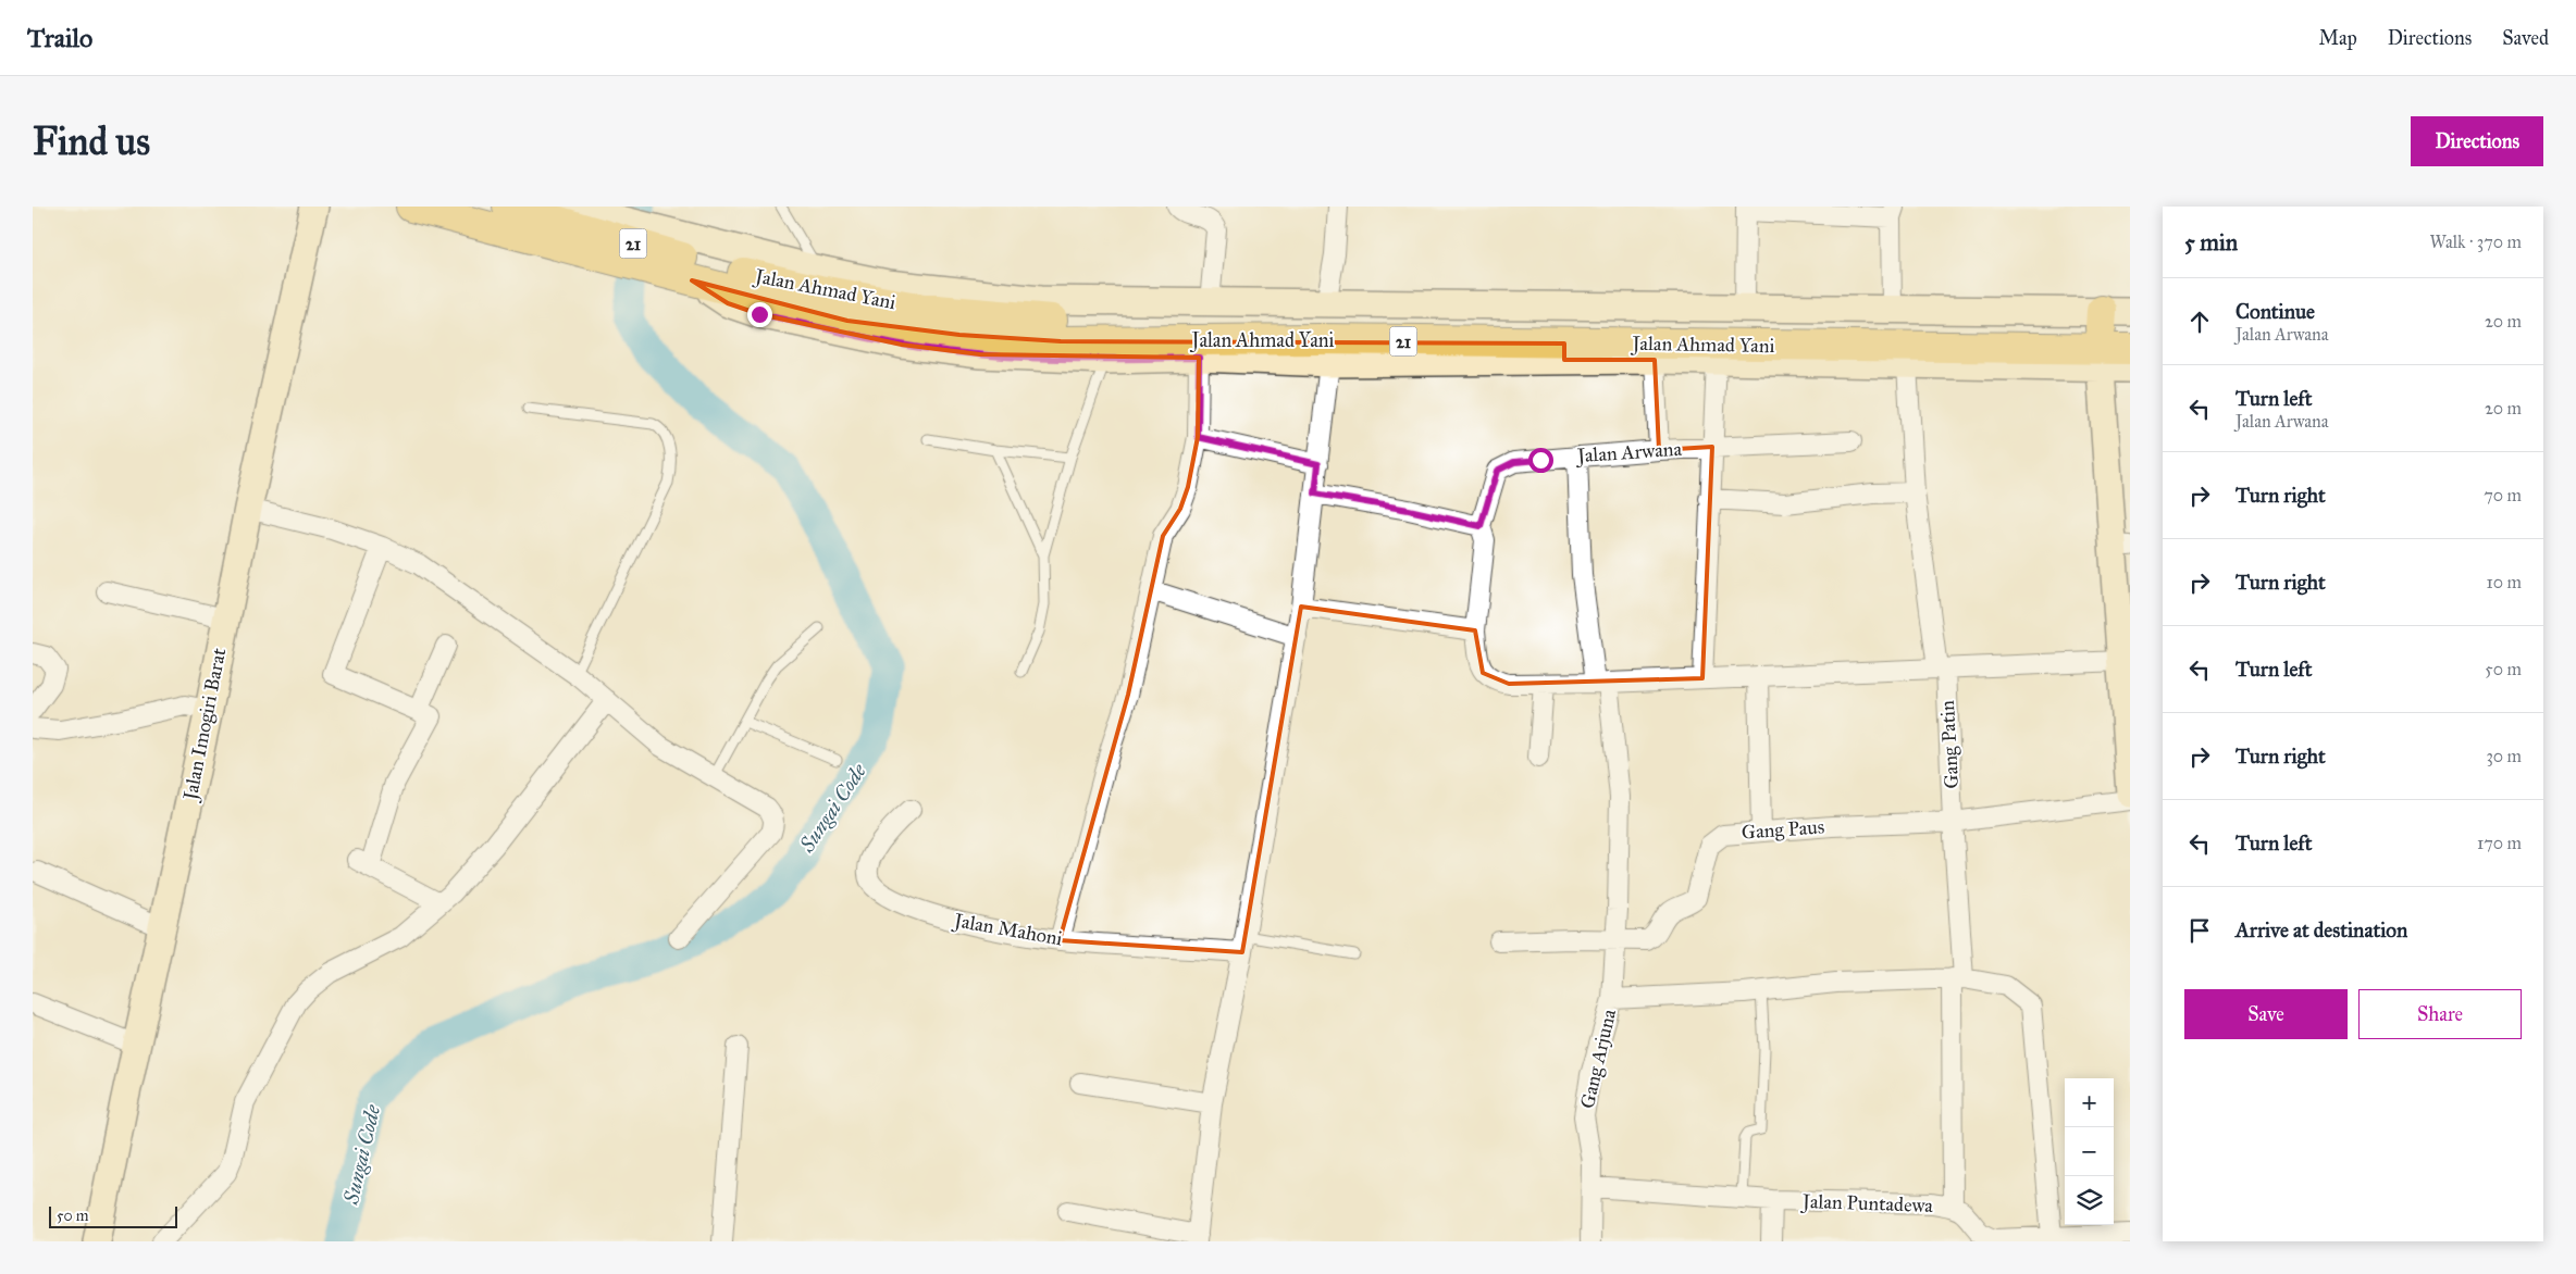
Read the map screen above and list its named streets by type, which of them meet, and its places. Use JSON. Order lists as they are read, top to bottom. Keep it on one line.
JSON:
{"streets":{"highway":["21","Jalan Ahmad Yani"],"street":["Jalan Arwana","Jalan Imogiri Barat","Gang Patin","Gang Paus","Jalan Mahoni","Gang Arjuna","Jalan Puntadewa"]},"crossings":[["Jalan Arwana","Gang Patin"],["Jalan Arwana","Gang Arjuna"],["Gang Patin","Gang Paus"],["Gang Patin","Jalan Puntadewa"],["Gang Paus","Gang Arjuna"],["Gang Arjuna","Jalan Puntadewa"]],"water":["Sungai Code"],"scale_bar":"50 m","page":{"header":"Trailo","nav":["Map","Directions","Saved"],"buttons":["Directions",["Save","Share"]],"title":"Find us","heading":["5 min","Walk · 370 m"],"list":[["Continue","Jalan Arwana","20 m"],["Turn left","Jalan Arwana","20 m"],["Turn right","70 m"],["Turn right","10 m"],["Turn left","50 m"],["Turn right","30 m"],["Turn left","170 m"],"Arrive at destination"],"map_buttons":["+","−"],"scale":"50 m"}}
